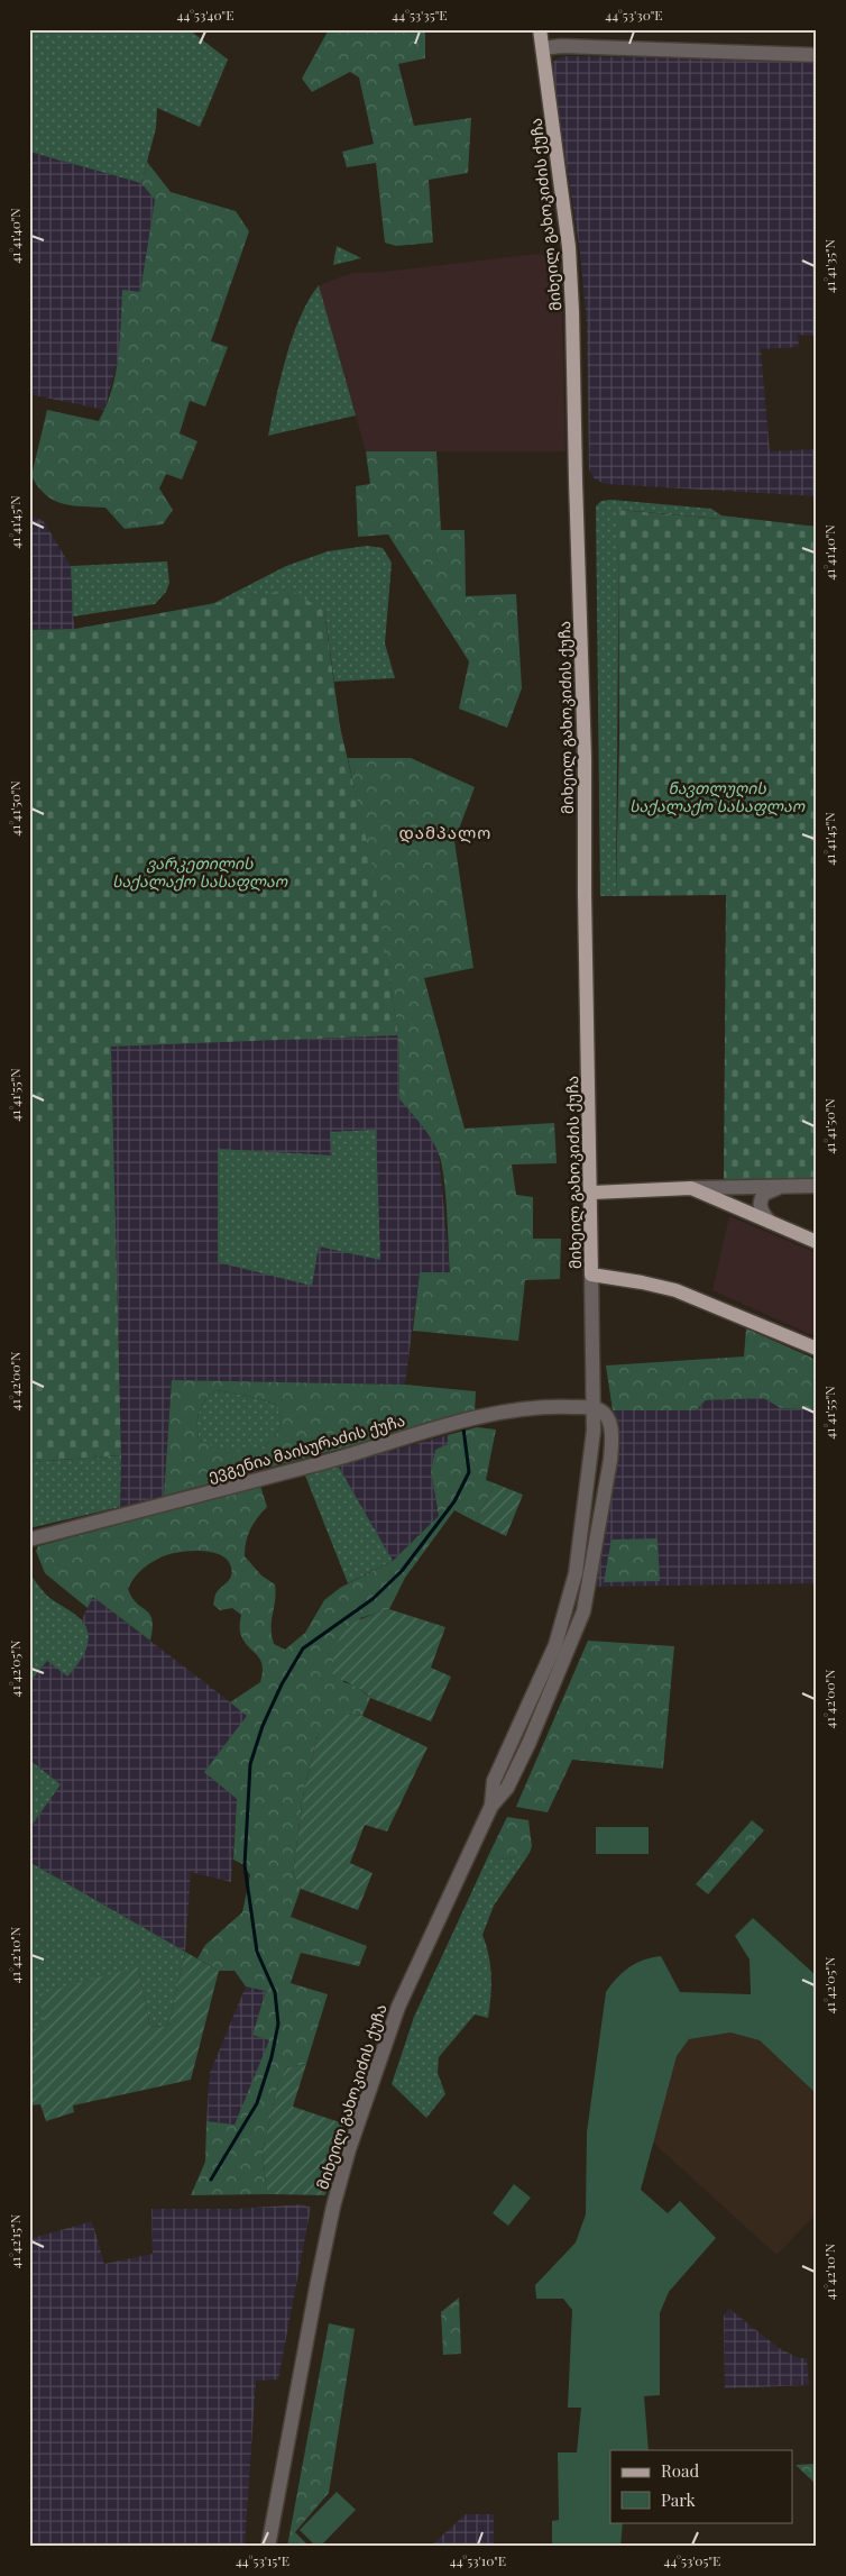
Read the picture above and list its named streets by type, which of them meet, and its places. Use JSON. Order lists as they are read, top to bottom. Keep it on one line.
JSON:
{"streets":{"main road":["მიხეილ გახოკიძის ქუჩა"],"street":["ევგენია მაისურაძის ქუჩა"]},"crossings":[["მიხეილ გახოკიძის ქუჩა","ევგენია მაისურაძის ქუჩა"]],"districts":["დამპალო"],"parks":["ნავთლუღის საქალაქო სასაფლაო","ვარკეთილის საქალაქო სასაფლაო"],"legend":["Road","Park"],"coordinates":["44°53'40\"E","44°53'35\"E","44°53'30\"E","41°41'40\"N","41°41'35\"N","41°41'45\"N","41°41'50\"N","41°41'55\"N","41°42'00\"N","41°42'05\"N","41°42'10\"N","41°42'15\"N","44°53'15\"E","44°53'10\"E","44°53'05\"E"]}
